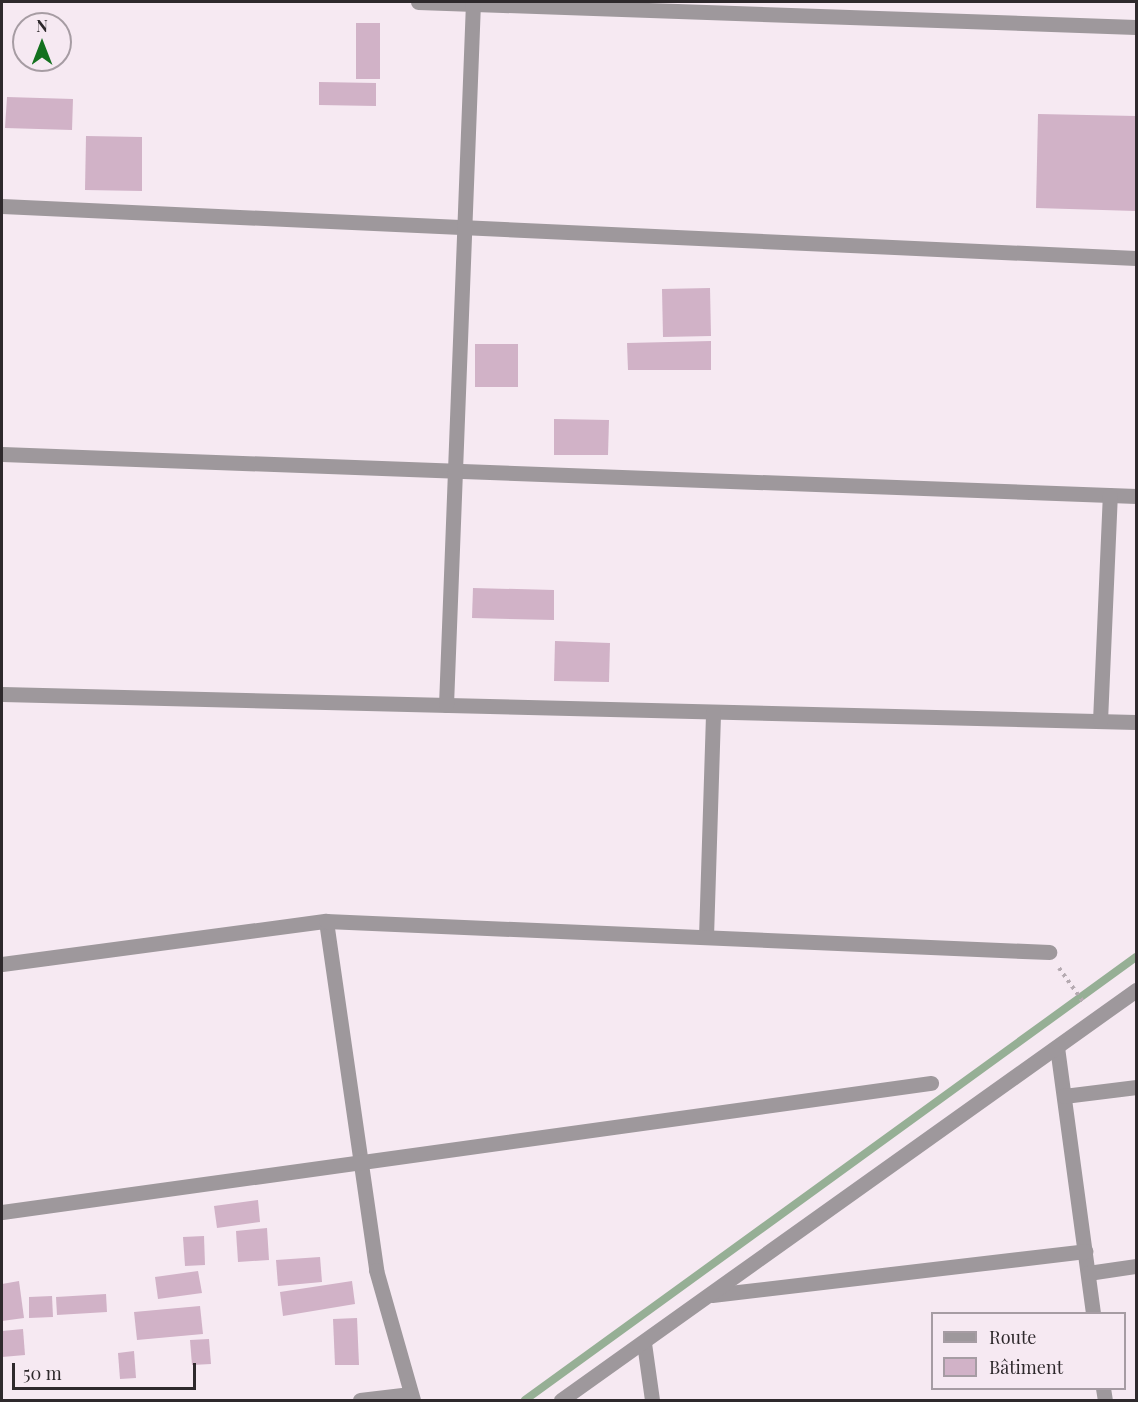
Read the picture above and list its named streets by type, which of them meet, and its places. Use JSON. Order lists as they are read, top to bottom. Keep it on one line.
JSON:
{"legend":["Route","Bâtiment"],"scale_bar":"50 m","north":"top"}
